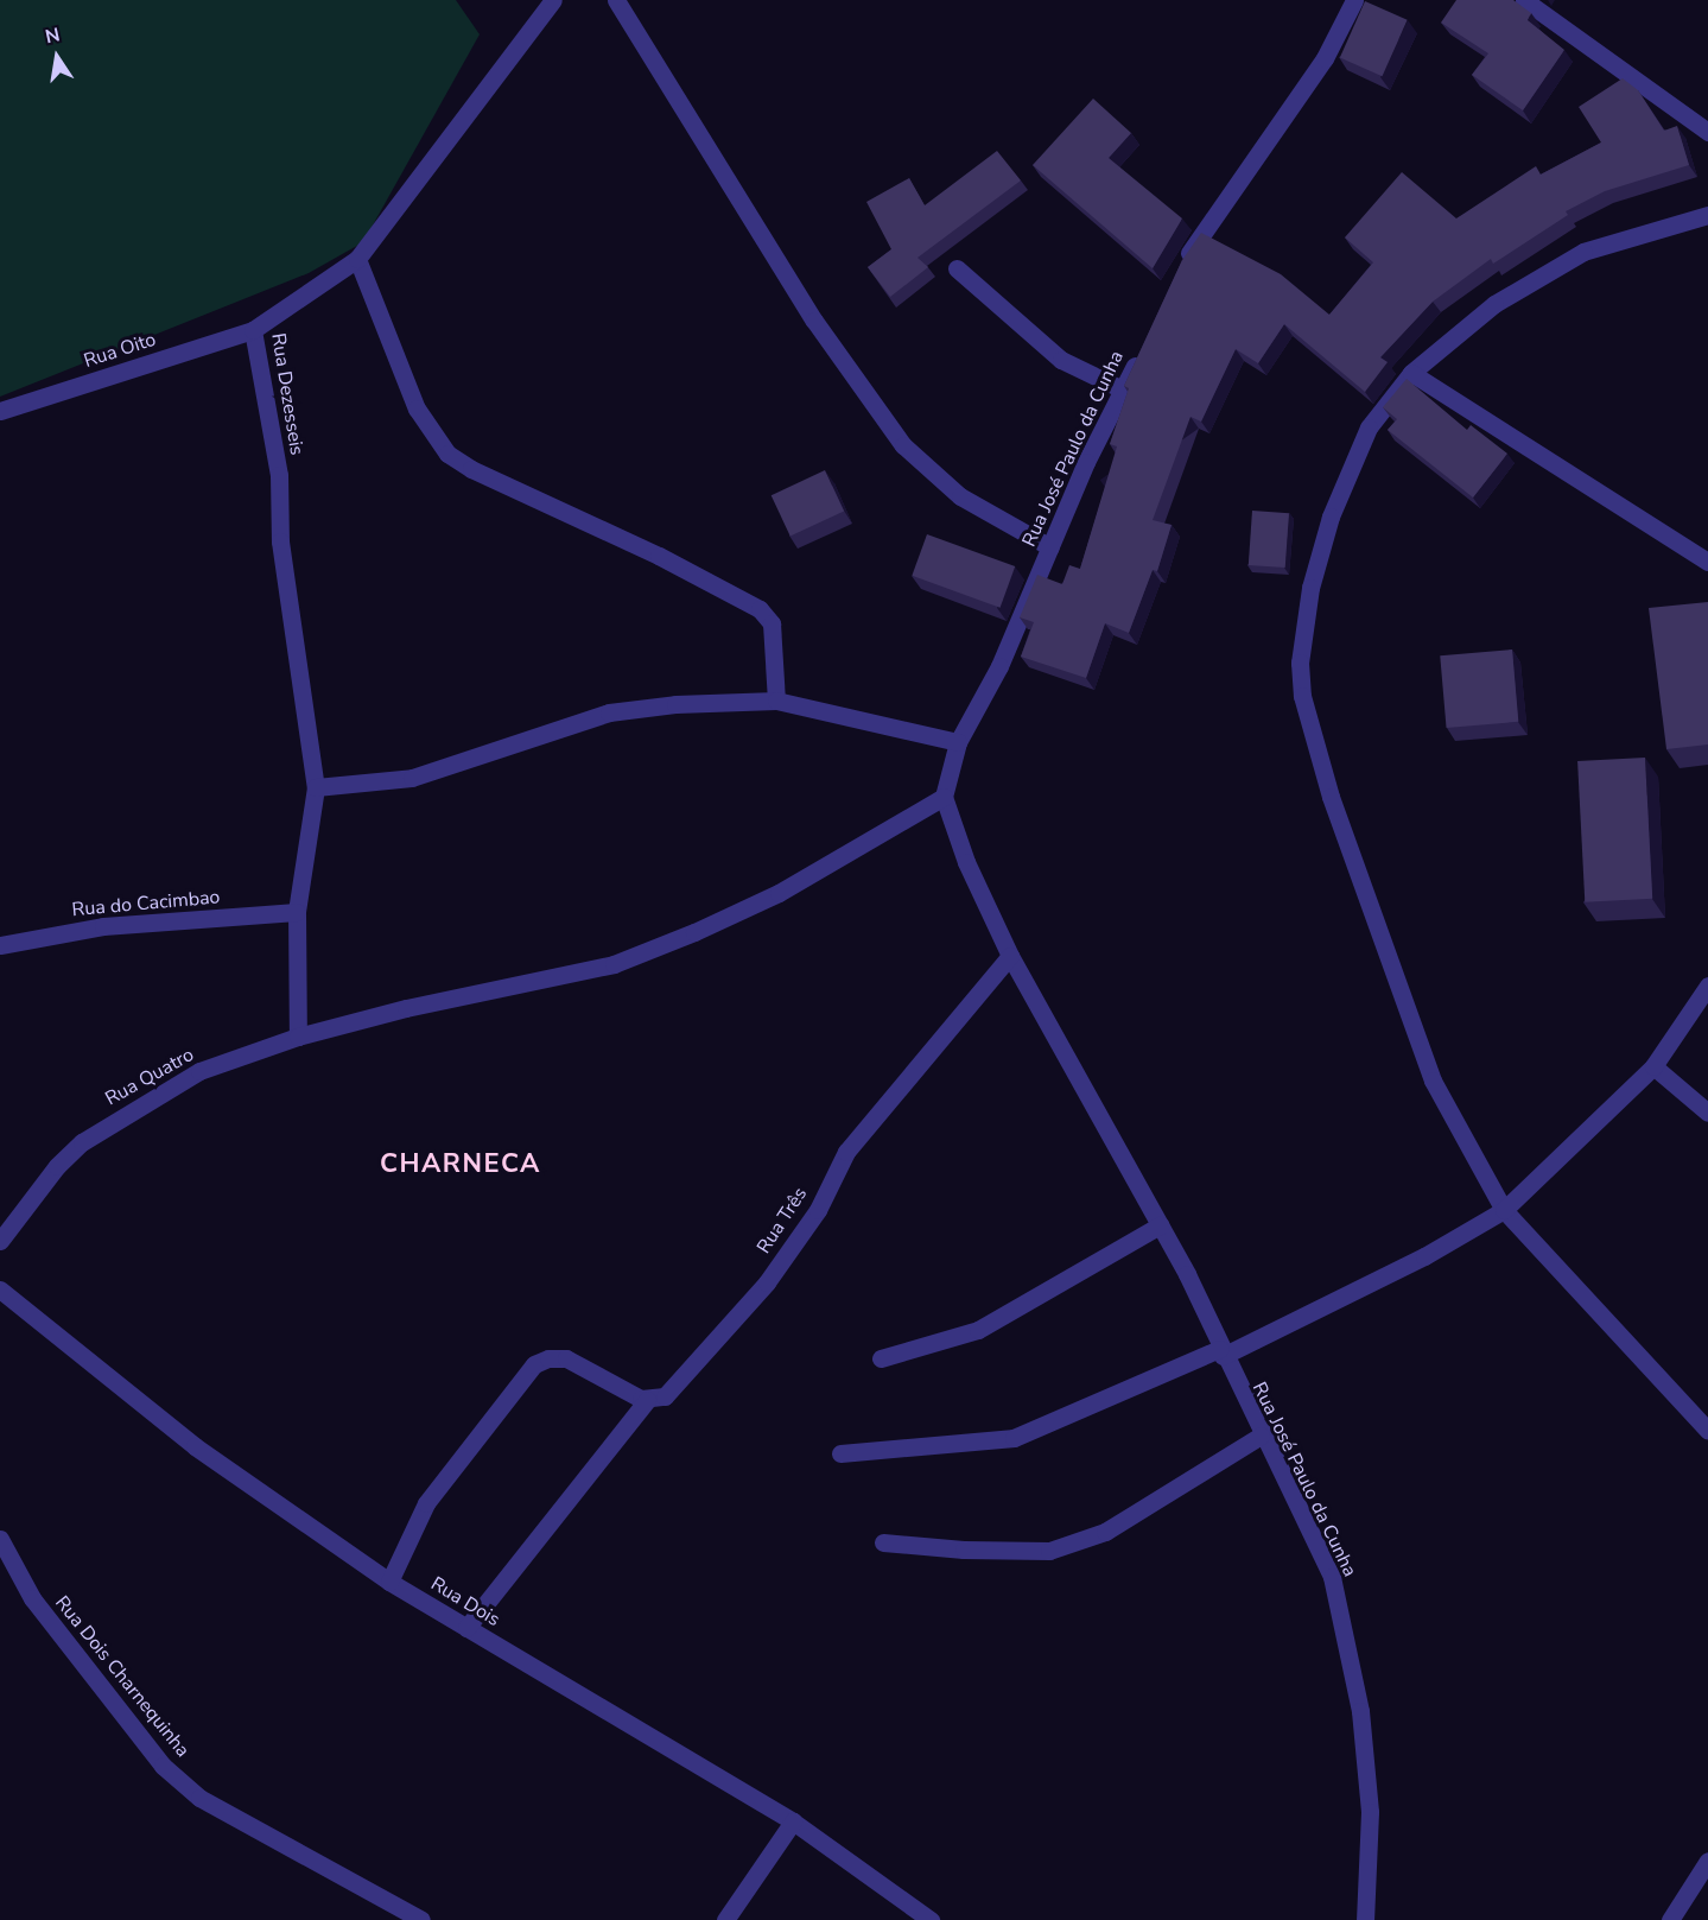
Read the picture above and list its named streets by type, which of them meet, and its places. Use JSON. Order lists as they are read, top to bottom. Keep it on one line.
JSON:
{"streets":{"street":["Rua Oito","Rua Dezesseis","Rua José Paulo da Cunha","Rua do Cacimbao","Rua Quatro","Rua Três","Rua Dois","Rua Dois Charnequinha"]},"crossings":[["Rua Oito","Rua Dezesseis"],["Rua Dezesseis","Rua do Cacimbao"],["Rua Dezesseis","Rua Quatro"],["Rua José Paulo da Cunha","Rua Quatro"],["Rua José Paulo da Cunha","Rua Três"]],"districts":["CHARNECA"],"north":"top"}
